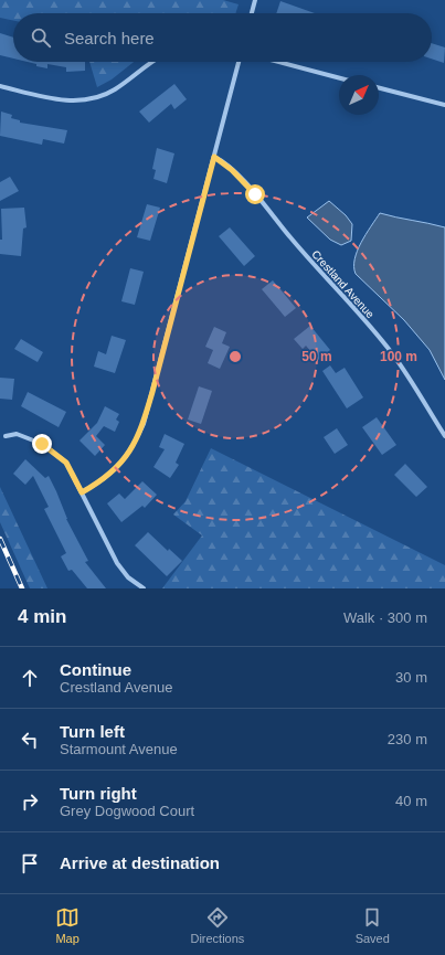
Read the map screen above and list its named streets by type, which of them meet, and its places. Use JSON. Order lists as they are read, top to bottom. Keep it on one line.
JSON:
{"streets":{"street":["Crestland Avenue"]},"north":"top right","page":{"search":"Search here","heading":["4 min","Walk · 300 m"],"list":[["Continue","Crestland Avenue","30 m"],["Turn left","Starmount Avenue","230 m"],["Turn right","Grey Dogwood Court","40 m"],"Arrive at destination"],"nav":["Map","Directions","Saved"]},"rings":["50 m","100 m"]}
